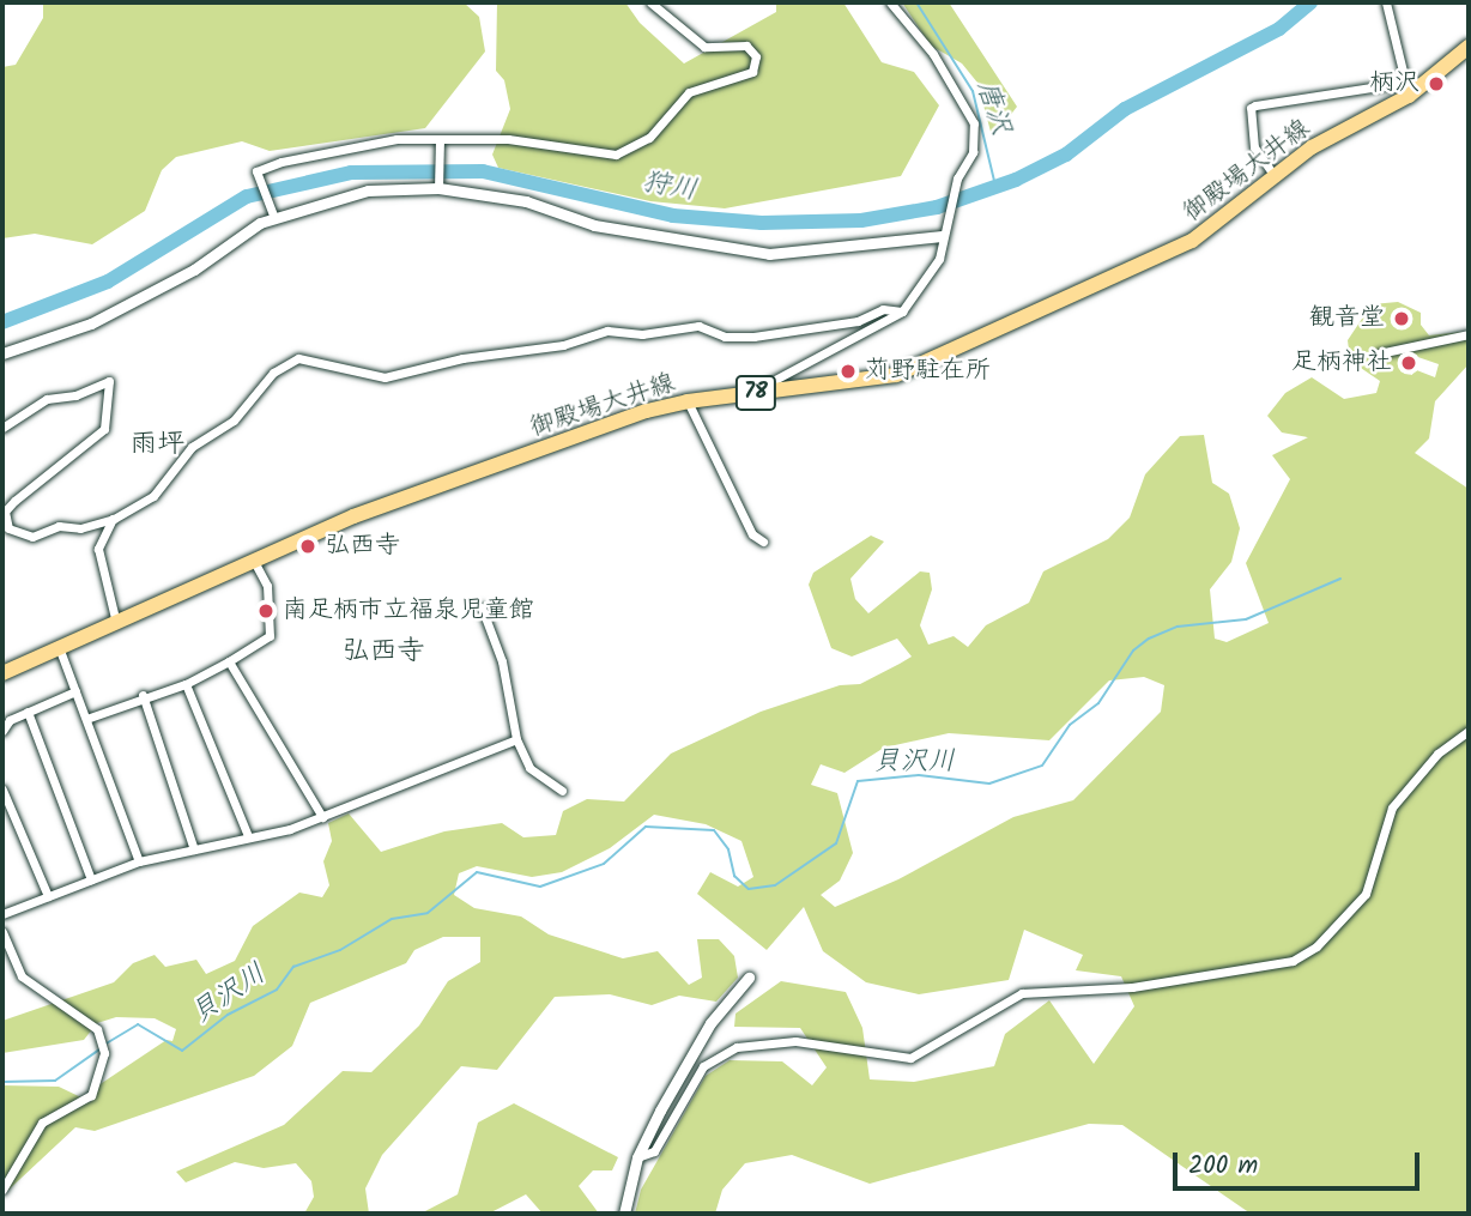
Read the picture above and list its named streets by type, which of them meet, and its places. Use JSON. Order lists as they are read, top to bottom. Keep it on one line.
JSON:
{"streets":{"main road":["御殿場大井線","78"]},"districts":["雨坪","弘西寺"],"water":["唐沢","狩川","貝沢川"],"places":["柄沢","観音堂","足柄神社","苅野駐在所","弘西寺","南足柄市立福泉児童館"],"scale_bar":"200 m"}
